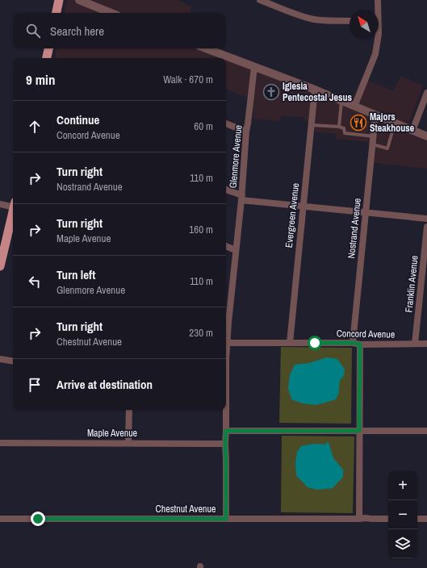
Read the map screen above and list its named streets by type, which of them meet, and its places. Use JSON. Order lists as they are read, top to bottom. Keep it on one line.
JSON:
{"streets":{"street":["Glenmore Avenue","Evergreen Avenue","Nostrand Avenue","Franklin Avenue","Concord Avenue","Maple Avenue","Chestnut Avenue"]},"crossings":[["Glenmore Avenue","Concord Avenue"],["Glenmore Avenue","Maple Avenue"],["Glenmore Avenue","Chestnut Avenue"],["Evergreen Avenue","Concord Avenue"],["Nostrand Avenue","Concord Avenue"],["Franklin Avenue","Concord Avenue"]],"places":{"church":["Iglesia Pentecostal Jesus"],"restaurant":["Majors Steakhouse"]},"north":"top left","page":{"search":"Search here","heading":["9 min","Walk · 670 m"],"list":[["Continue","Concord Avenue","60 m"],["Turn right","Nostrand Avenue","110 m"],["Turn right","Maple Avenue","160 m"],["Turn left","Glenmore Avenue","110 m"],["Turn right","Chestnut Avenue","230 m"],"Arrive at destination"],"map_buttons":["+","−"]}}
